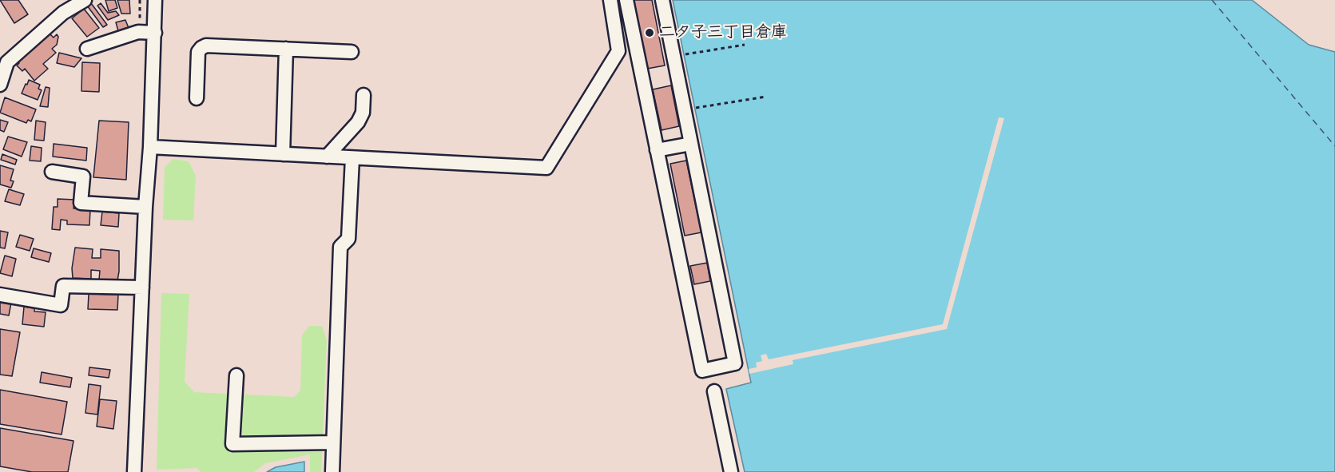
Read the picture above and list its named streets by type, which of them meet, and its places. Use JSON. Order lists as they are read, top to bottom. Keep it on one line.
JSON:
{"places":["二タ子三丁目倉庫"]}
